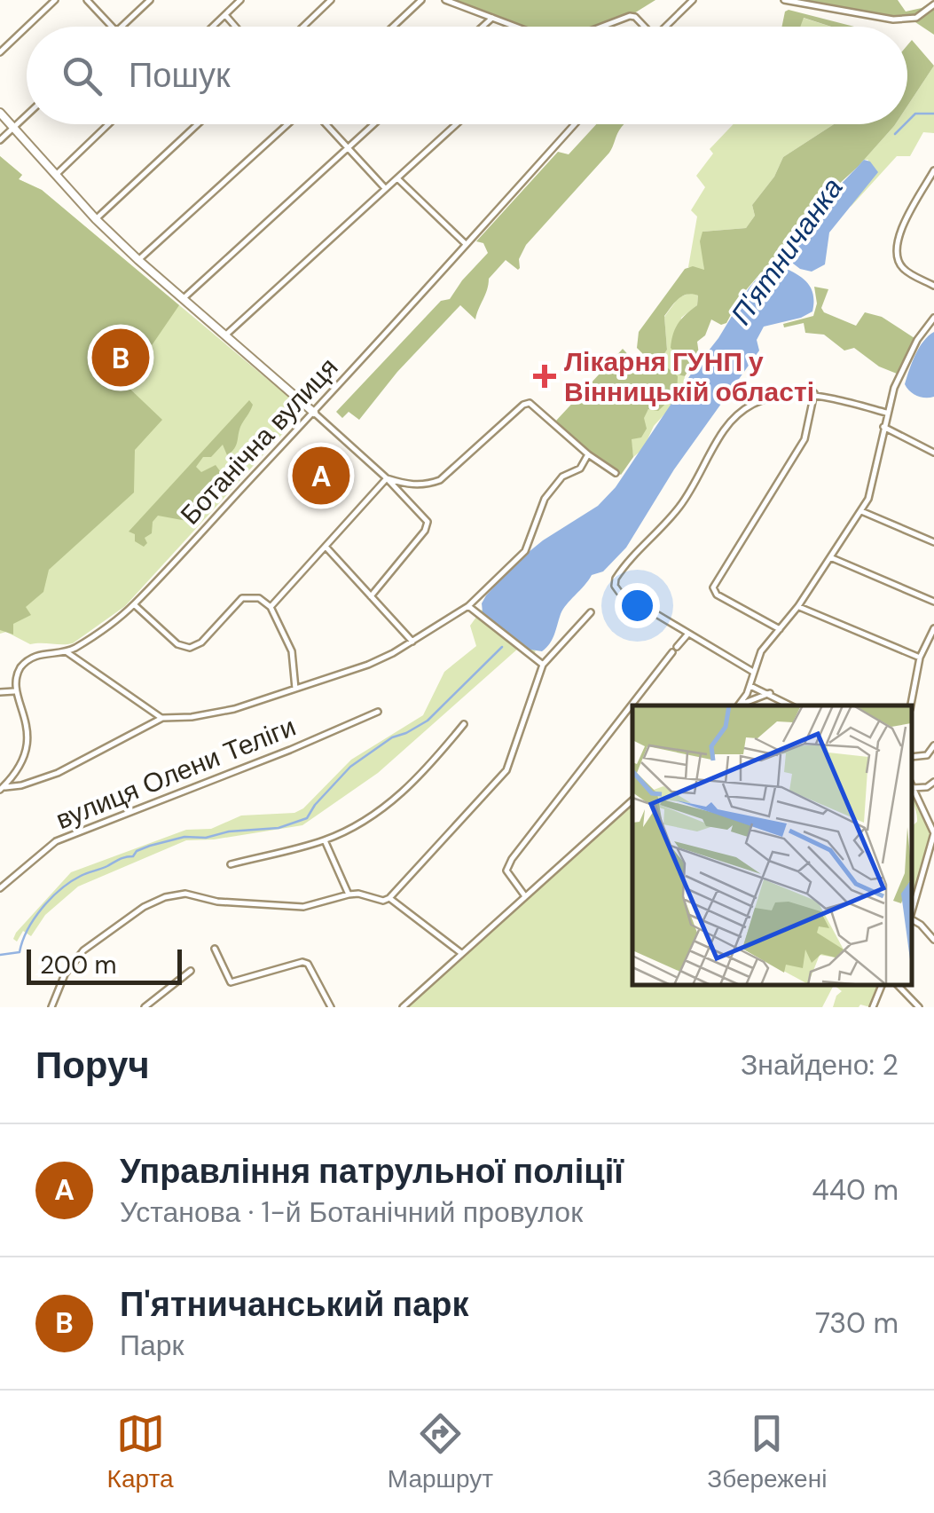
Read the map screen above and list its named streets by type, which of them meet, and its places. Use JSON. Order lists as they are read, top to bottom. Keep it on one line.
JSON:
{"streets":{"street":["Ботанічна вулиця","вулиця Олени Теліги"]},"water":["П'ятничанка"],"places":{"health":["Лікарня ГУНП у Вінницькій області"]},"scale_bar":"200 m","page":{"search":"Пошук","pins":["B","A"],"scale":"200 m","heading":["Поруч","Знайдено: 2"],"list":[{"mark":"A","name":"Управління патрульної поліції","note":"Установа · 1-й Ботанічний провулок","value":"440 m"},{"mark":"B","name":"П'ятничанський парк","note":"Парк","value":"730 m"}],"nav":["Карта","Маршрут","Збережені"]}}
